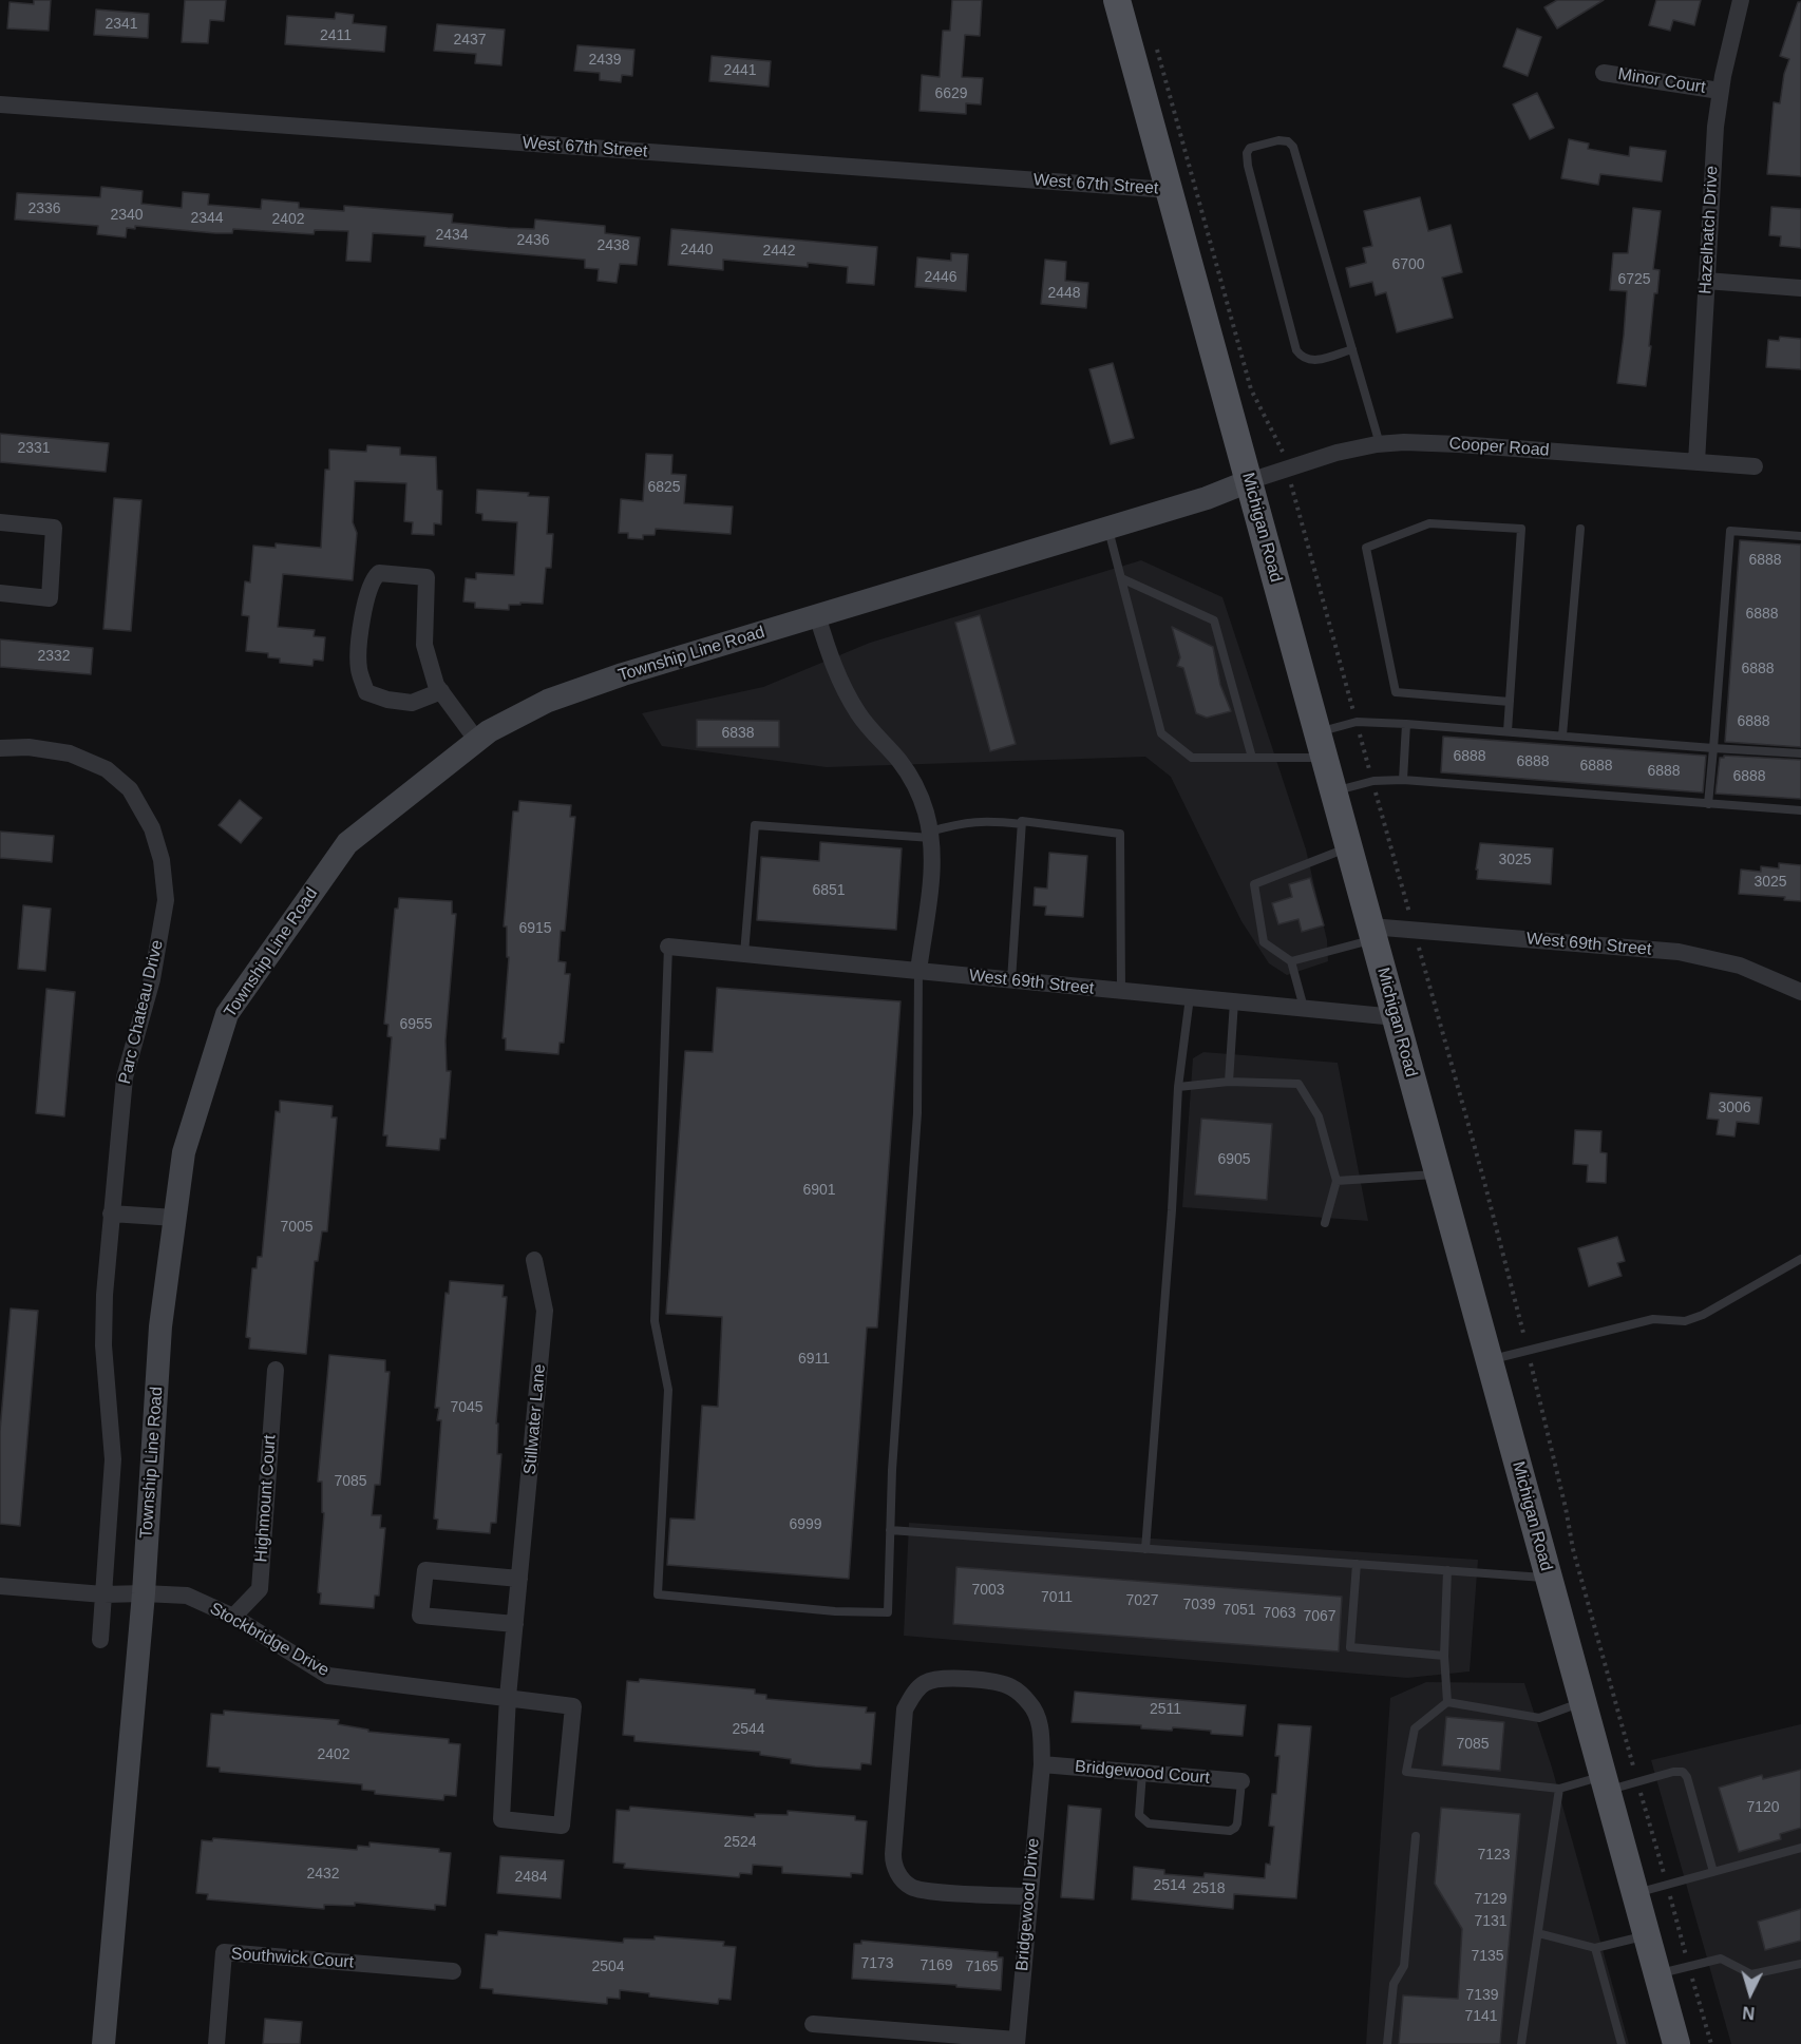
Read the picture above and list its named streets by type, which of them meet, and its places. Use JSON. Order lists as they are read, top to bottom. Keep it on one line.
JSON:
{"streets":{"main road":["Michigan Road","Township Line Road"],"street":["Minor Court","West 67th Street","Hazelhatch Drive","Cooper Road","West 69th Street","Parc Chateau Drive","Stillwater Lane","Highmount Court","Stockbridge Drive","Bridgewood Court","Bridgewood Drive","Southwick Court"]},"crossings":[["Minor Court","Hazelhatch Drive"],["West 67th Street","Michigan Road"],["Hazelhatch Drive","Cooper Road"],["Cooper Road","Michigan Road"],["Cooper Road","Township Line Road"],["Michigan Road","Township Line Road"],["Michigan Road","West 69th Street"],["Township Line Road","Stockbridge Drive"],["Parc Chateau Drive","Stockbridge Drive"],["Stillwater Lane","Stockbridge Drive"],["Highmount Court","Stockbridge Drive"],["Bridgewood Court","Bridgewood Drive"]],"house_numbers":["2341","2411","2437","2439","2441","6629","2336","2340","2344","2402","2434","2436","2438","2440","2442","6700","2446","6725","2448","2331","6825","6888","6888","2332","6888","6888","6838","6888","6888","6888","6888","6888","3025","3025","6851","6915","6955","3006","6905","6901","7005","6911","7045","7085","6999","7003","7011","7027","7039","7051","7063","7067","2511","2544","7085","2402","7120","2524","7123","2432","2484","2514","2518","7129","7131","7135","7173","7169","2504","7165","7139","7141"],"north":"bottom"}
